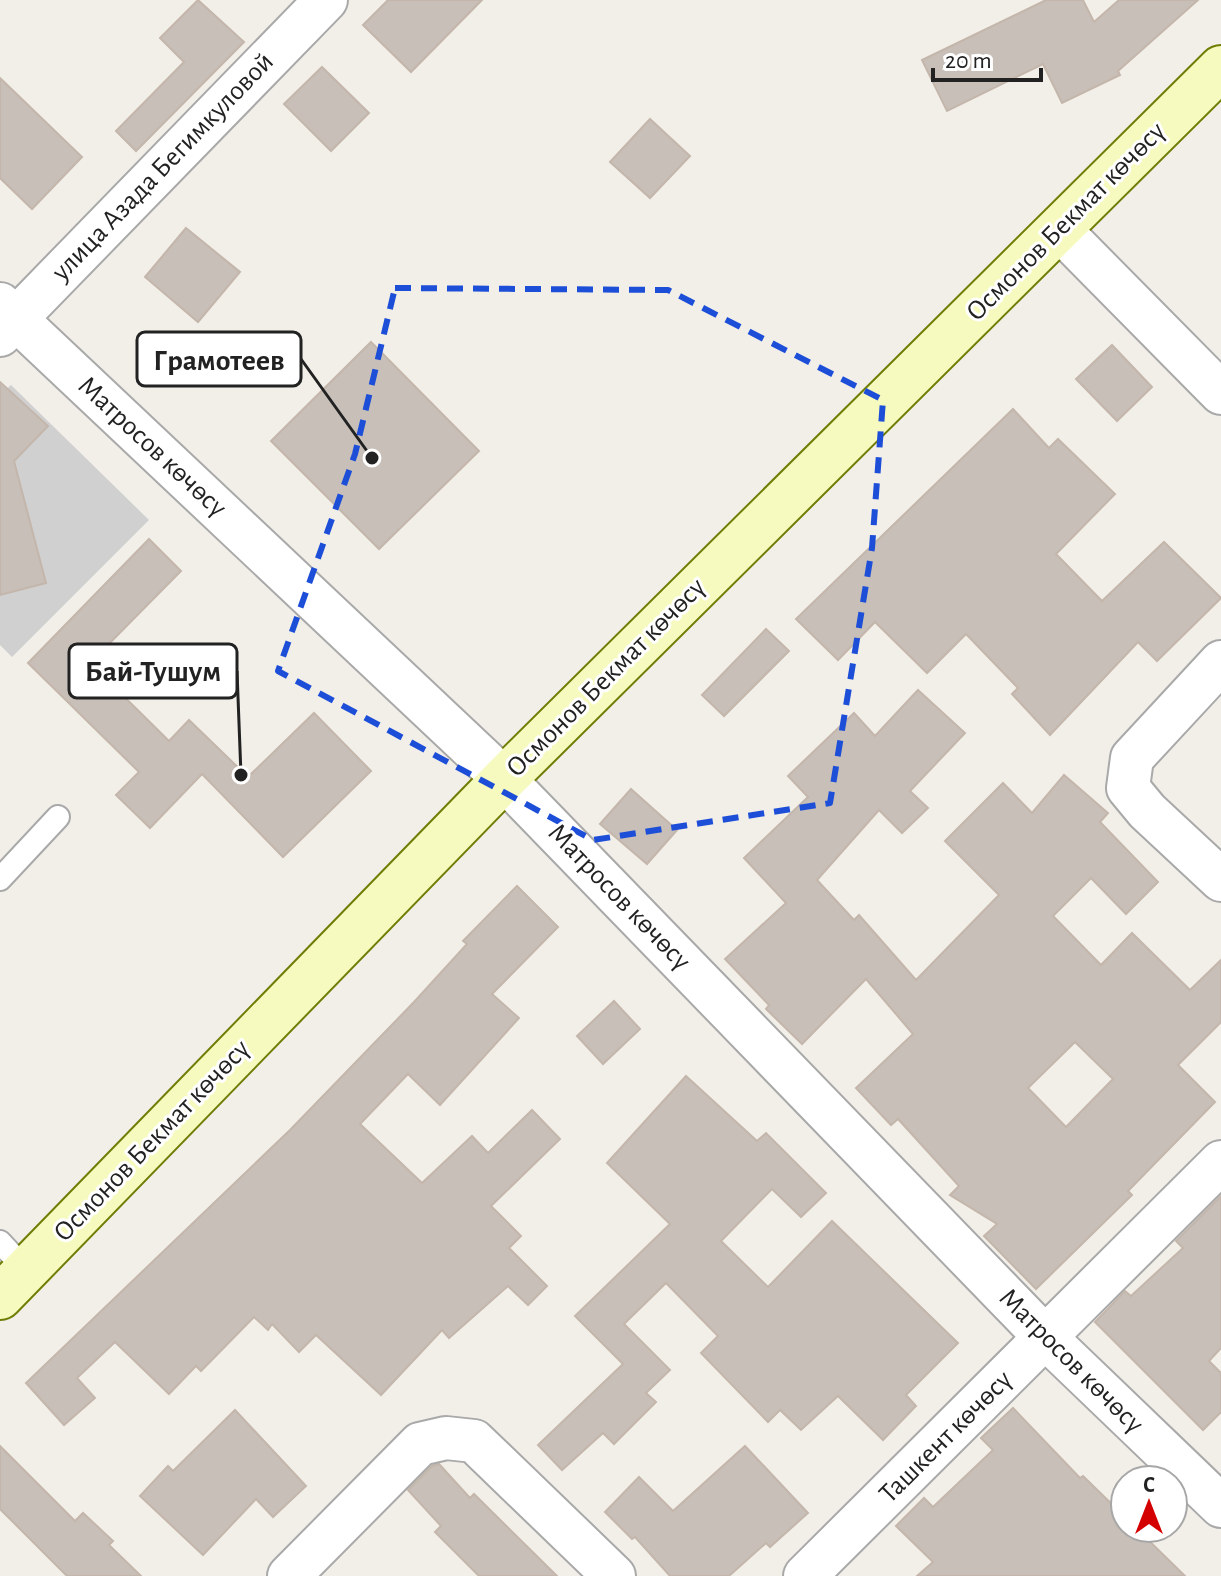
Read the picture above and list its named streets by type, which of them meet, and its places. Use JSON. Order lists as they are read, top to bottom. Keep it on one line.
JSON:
{"streets":{"main road":["Осмонов Бекмат көчөсү"],"street":["улица Азада Бегимкуловой","Матросов көчөсү","Ташкент көчөсү"]},"crossings":[["улица Азада Бегимкуловой","Матросов көчөсү"],["Осмонов Бекмат көчөсү","Матросов көчөсү"],["Матросов көчөсү","Ташкент көчөсү"]],"places":["Грамотеев","Бай-Тушум"],"scale_bar":"20 m","north":"top"}
